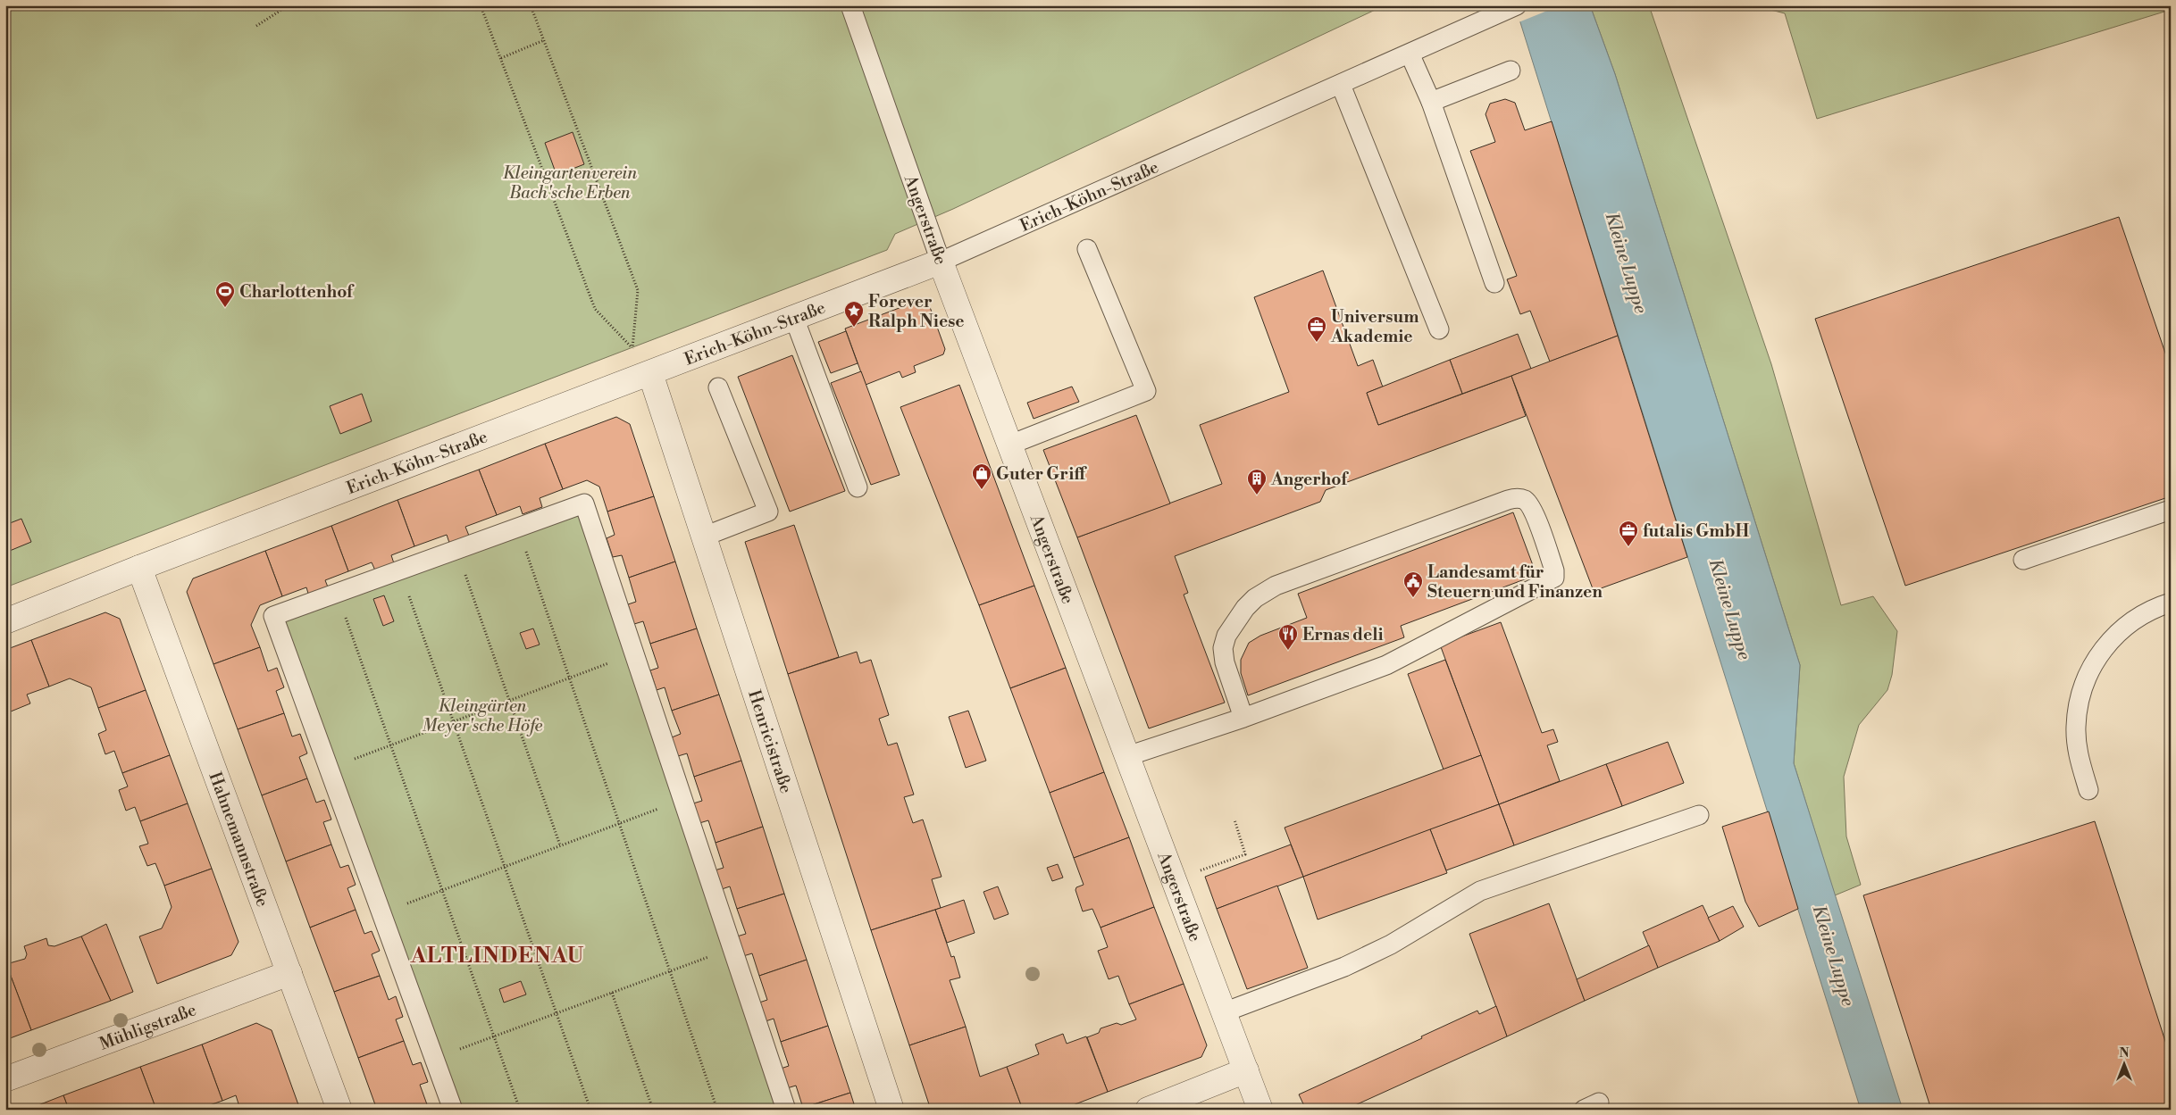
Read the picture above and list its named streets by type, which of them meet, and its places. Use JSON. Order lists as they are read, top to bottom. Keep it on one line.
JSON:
{"streets":{"street":["Erich-Köhn-Straße","Angerstraße","Henricistraße","Hahnemannstraße","Mühligstraße"]},"crossings":[["Erich-Köhn-Straße","Angerstraße"],["Erich-Köhn-Straße","Henricistraße"],["Erich-Köhn-Straße","Hahnemannstraße"],["Hahnemannstraße","Mühligstraße"]],"districts":["ALTLINDENAU"],"water":["Kleine Luppe"],"parks":["Kleingartenverein Bach'sche Erben","Kleingärten Meyer'sche Höfe"],"places":{"sports":["Charlottenhof"],"place":["Forever Ralph Niese"],"office":["Universum Akademie","futalis GmbH"],"shop":["Guter Griff"],"building":["Angerhof"],"public building":["Landesamt für Steuern und Finanzen"],"restaurant":["Ernas deli"]},"north":"top"}
